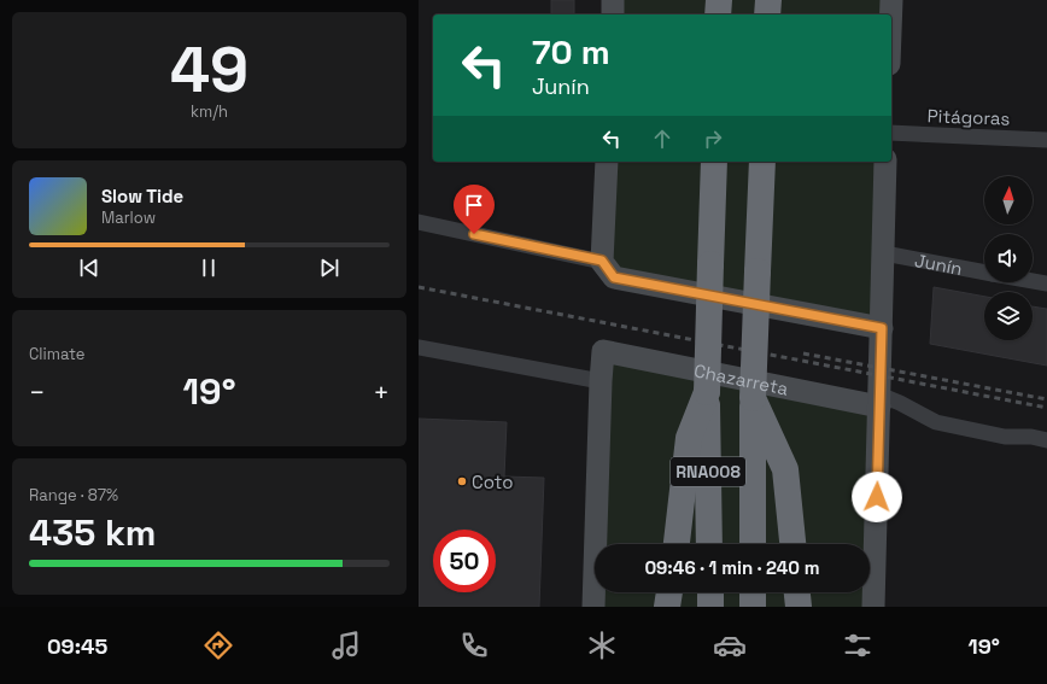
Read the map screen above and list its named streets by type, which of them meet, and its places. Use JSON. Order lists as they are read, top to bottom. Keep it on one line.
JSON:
{"streets":{"highway":["RNA008"],"main road":["Chazarreta"],"street":["Pitágoras","Junín"]},"places":["Coto"],"north":"top","page":{"tile":[["49","km/h"],"Climate",["Range · 87%","435 km"]],"turn":["70 m","Junín"],"song":["Slow Tide","Marlow"],"heat":["−","19°","+"],"limit":"50","trip":"09:46 · 1 min · 240 m","tabs":["09:45","19°"]}}
